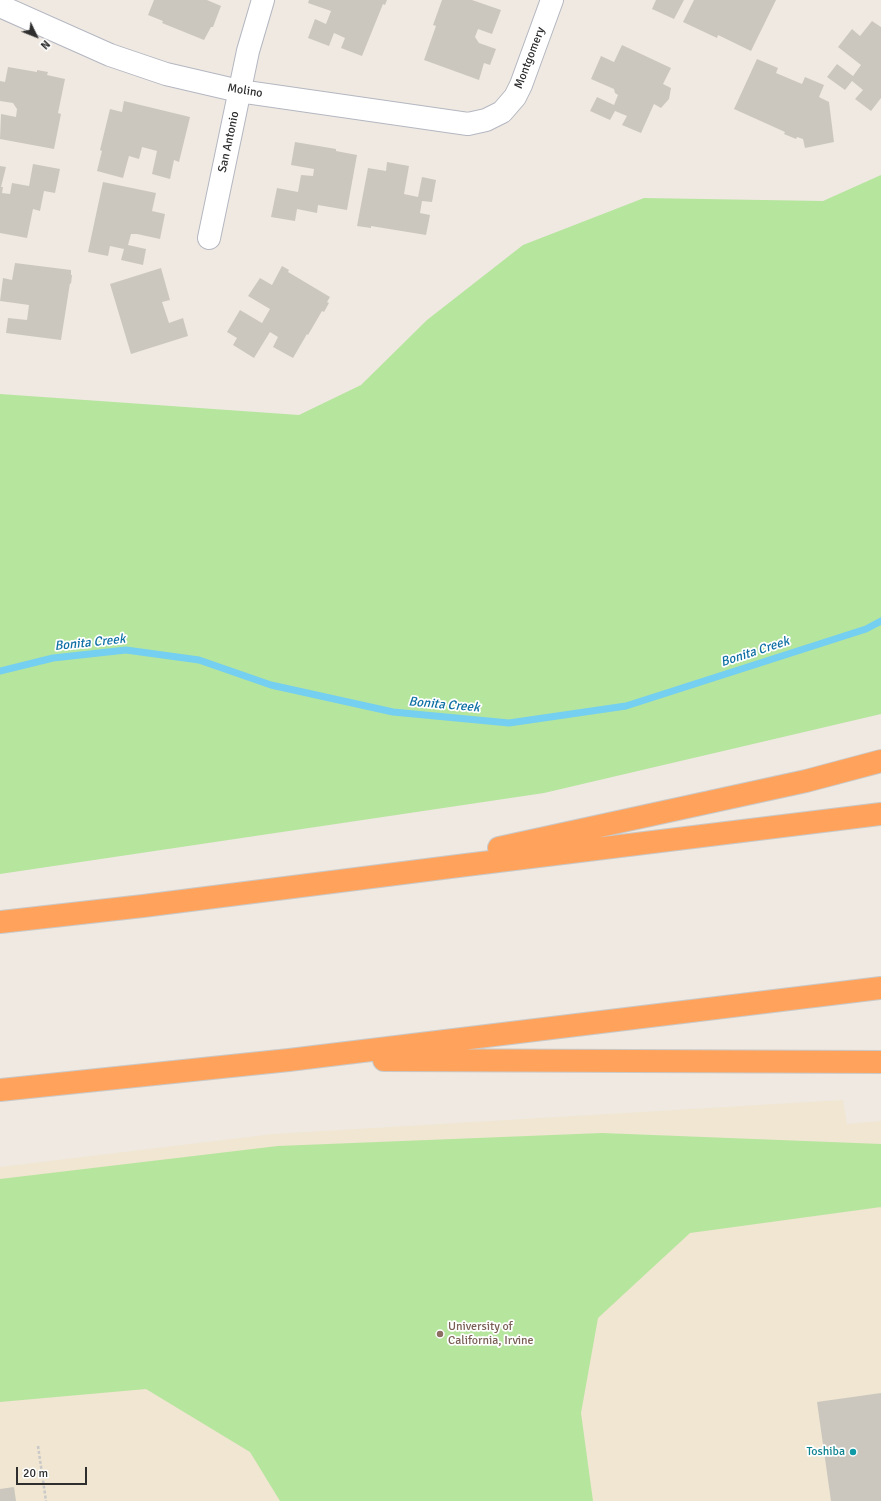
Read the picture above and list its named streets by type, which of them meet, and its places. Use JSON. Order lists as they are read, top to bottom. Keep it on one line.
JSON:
{"streets":{"street":["Montgomery","Molino","San Antonio"]},"crossings":[["Montgomery","Molino"],["Molino","San Antonio"]],"water":["Bonita Creek"],"places":["University of California, Irvine","Toshiba"],"scale_bar":"20 m","north":"bottom right"}
